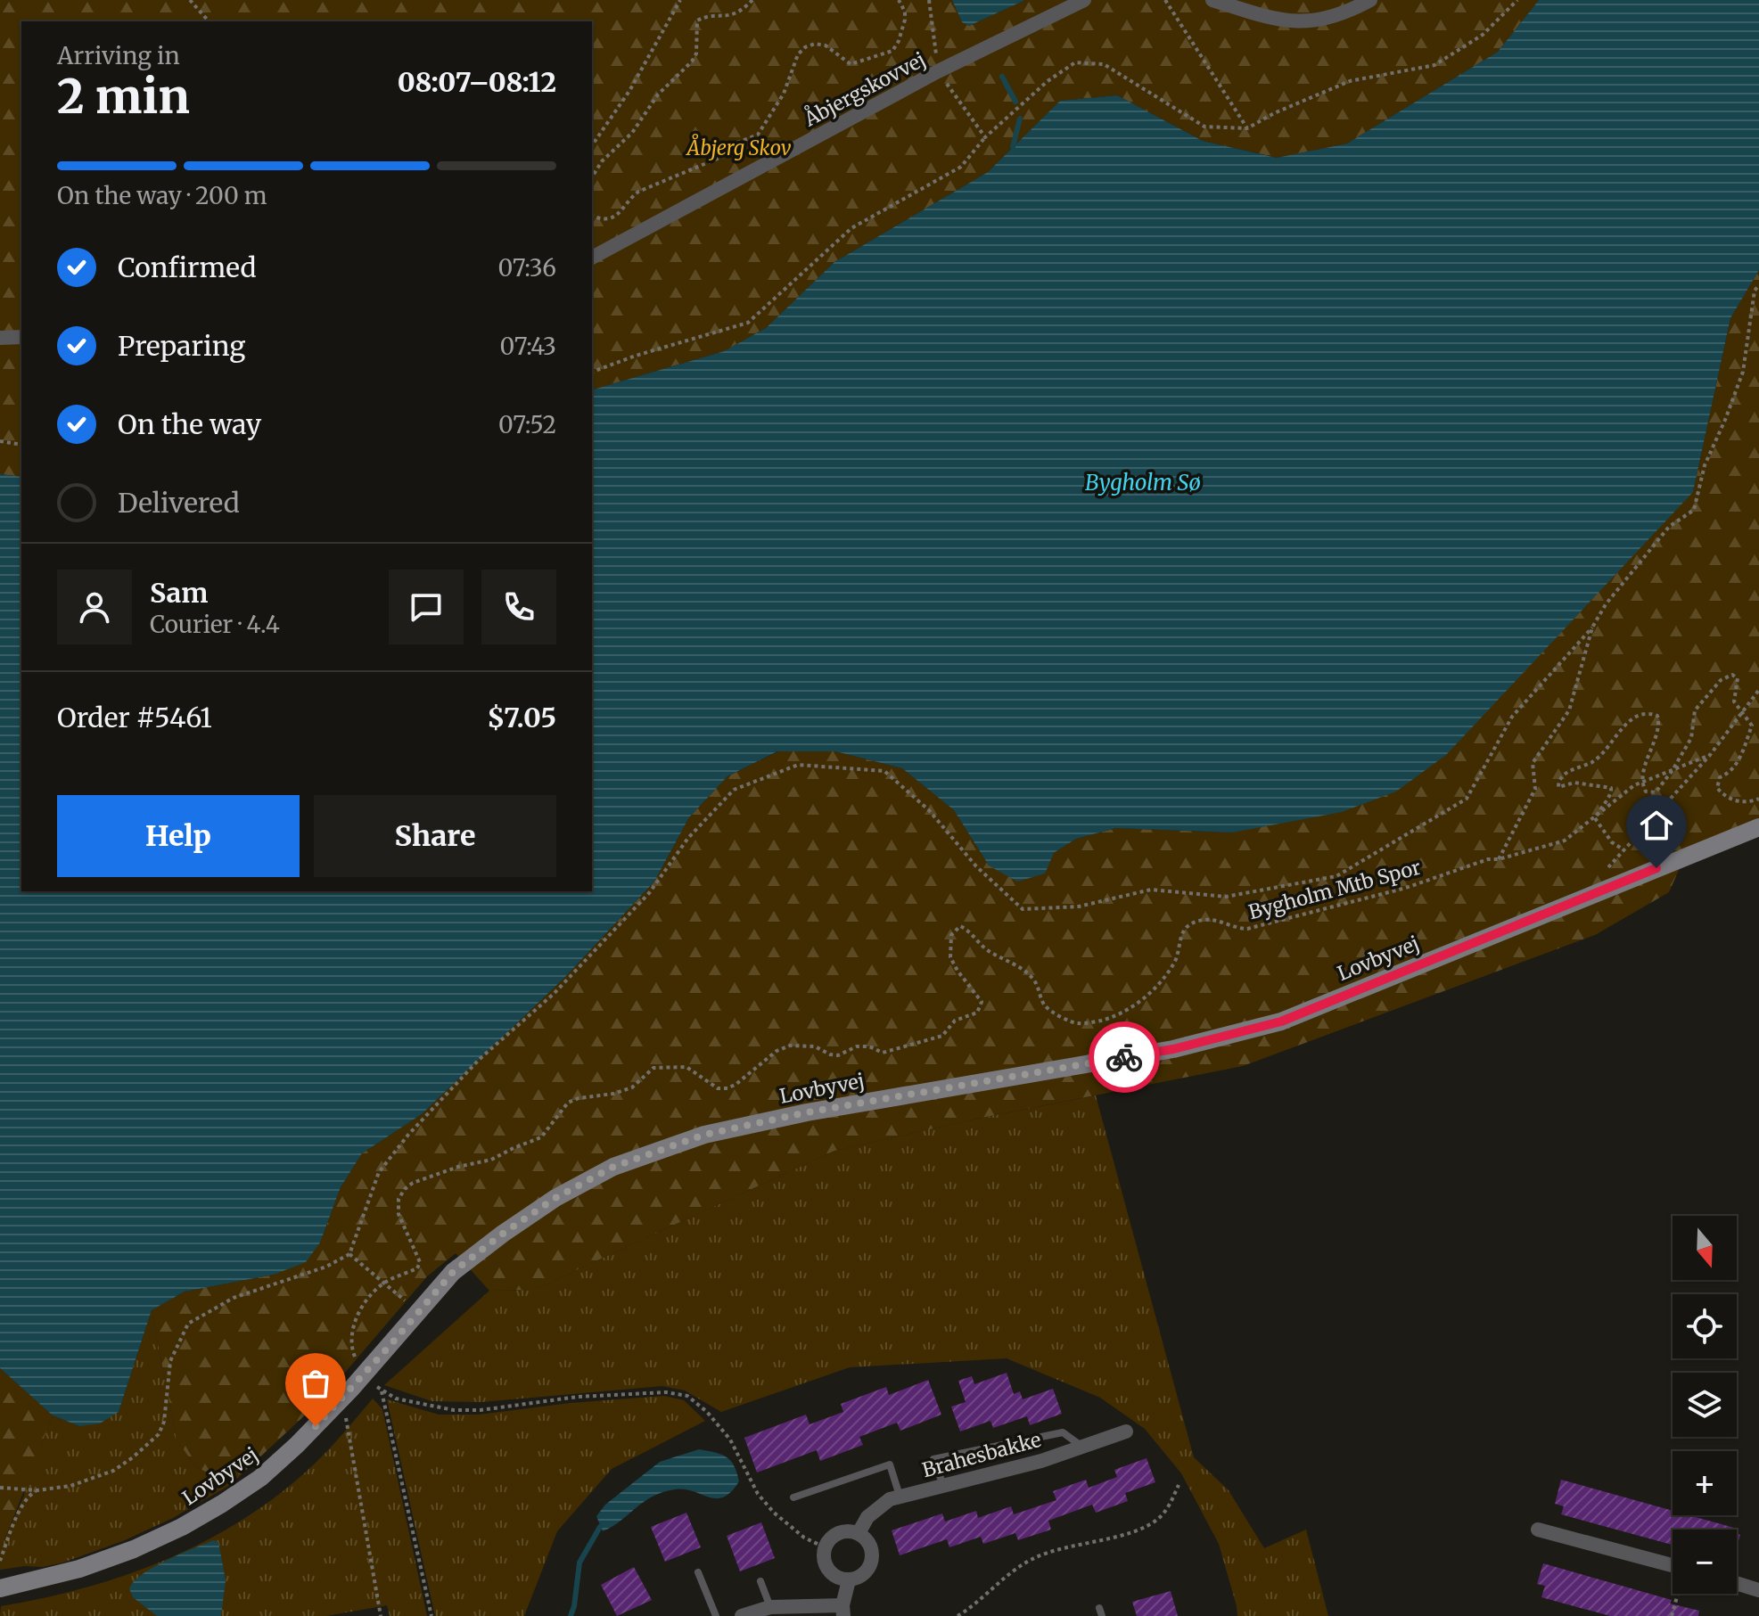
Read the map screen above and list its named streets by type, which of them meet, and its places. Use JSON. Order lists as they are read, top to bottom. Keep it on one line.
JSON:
{"streets":{"street":["Åbjergskovvej","Lovbyvej","Brahesbakke"],"path":["Bygholm Mtb Spor"]},"crossings":[["Bygholm Mtb Spor","Lovbyvej"]],"water":["Bygholm Sø"],"parks":["Åbjerg Skov"],"north":"bottom","page":{"heading":["2 min","Arriving in","08:07–08:12"],"panel":["Sam","Courier · 4.4","Order #5461","$7.05"],"bar":"On the way · 200 m","list":[["Confirmed","07:36"],["Preparing","07:43"],["On the way","07:52"],"Delivered"],"buttons":["Help","Share"],"map_buttons":["+","−"]}}
